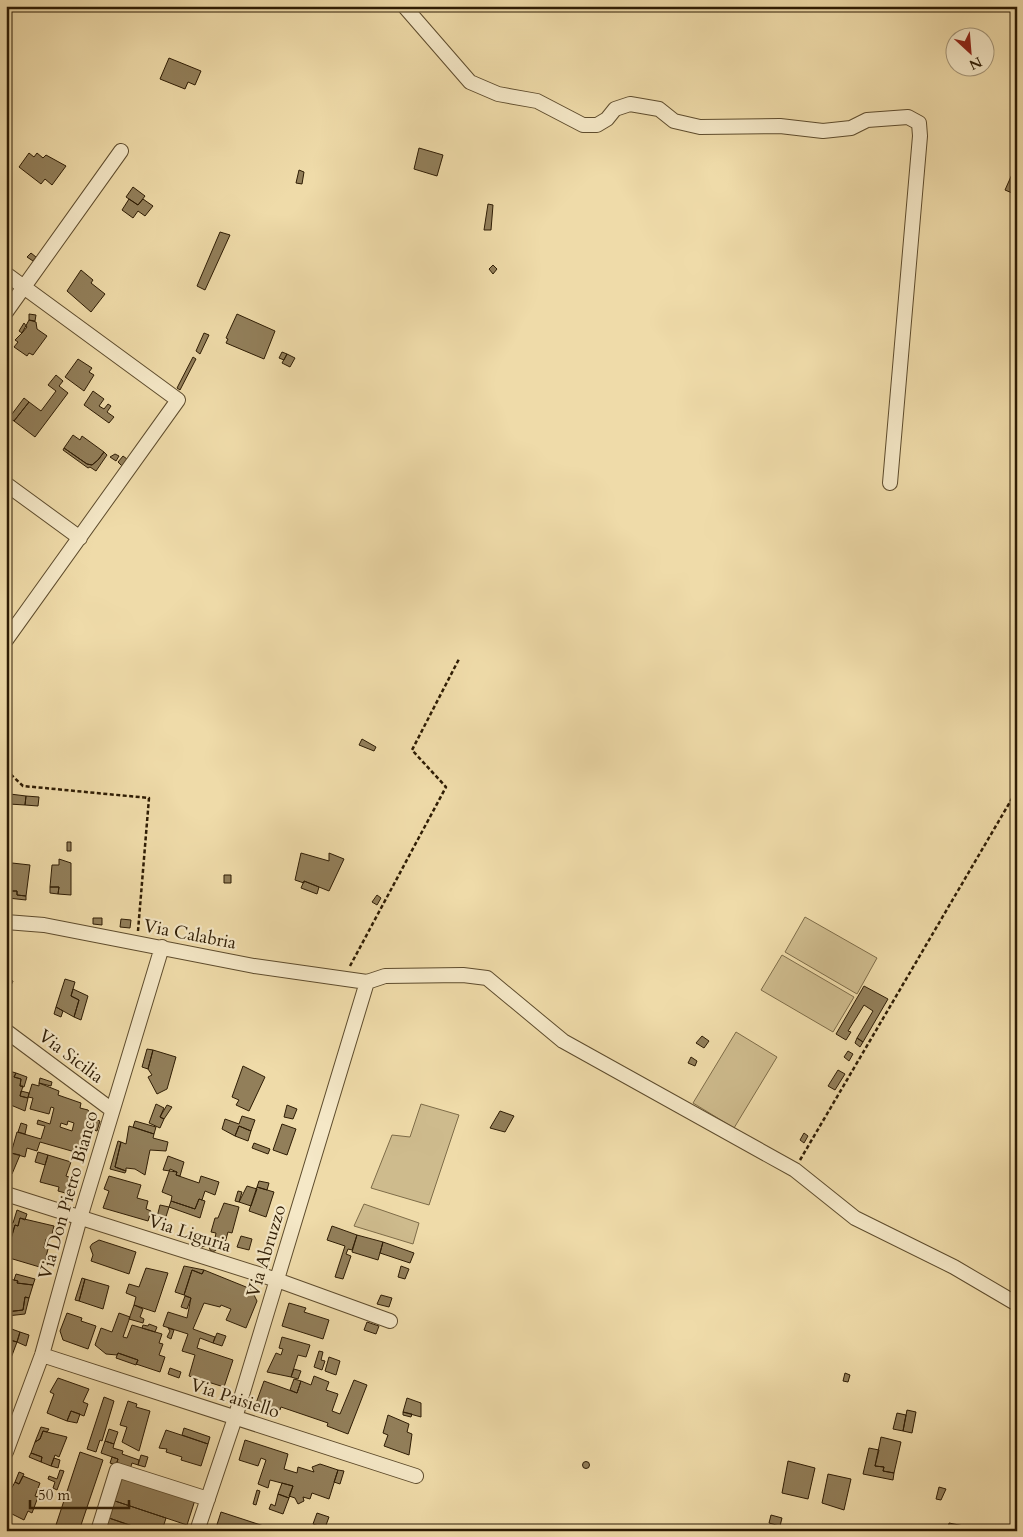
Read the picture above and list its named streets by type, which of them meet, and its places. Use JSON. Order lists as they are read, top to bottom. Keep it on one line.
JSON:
{"streets":{"street":["Via Calabria","Via Sicilia","Via Don Pietro Bianco","Via Liguria","Via Abruzzo","Via Paisiello"]},"crossings":[["Via Calabria","Via Don Pietro Bianco"],["Via Calabria","Via Abruzzo"],["Via Sicilia","Via Don Pietro Bianco"],["Via Don Pietro Bianco","Via Liguria"],["Via Don Pietro Bianco","Via Paisiello"],["Via Liguria","Via Abruzzo"],["Via Abruzzo","Via Paisiello"]],"scale_bar":"50 m","north":"bottom right"}
